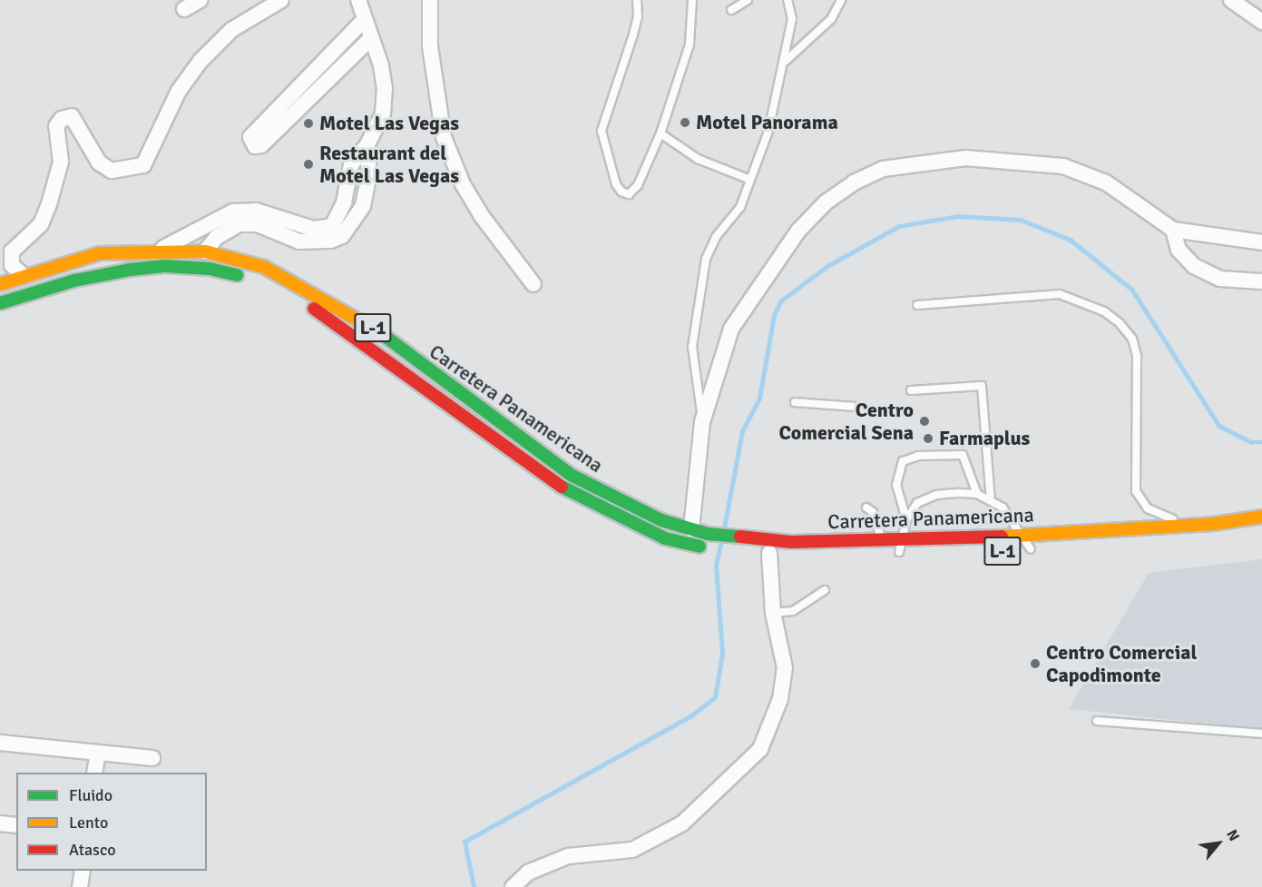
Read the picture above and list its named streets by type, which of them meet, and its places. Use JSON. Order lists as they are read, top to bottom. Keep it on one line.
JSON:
{"streets":{"main road":["L-1","Carretera Panamericana"]},"places":["Motel Panorama","Motel Las Vegas","Restaurant del Motel Las Vegas","Centro Comercial Sena","Farmaplus","Centro Comercial Capodimonte"],"legend":["Fluido","Lento","Atasco"],"north":"top right"}
